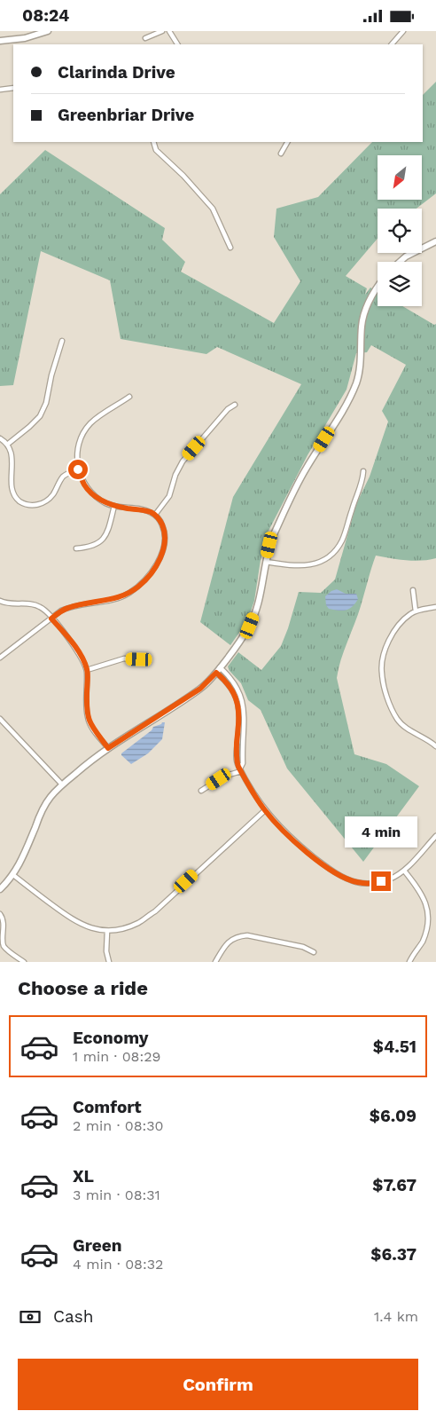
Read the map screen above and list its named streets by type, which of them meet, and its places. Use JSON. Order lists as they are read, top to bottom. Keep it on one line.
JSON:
{"north":"bottom left","page":{"status":"08:24","banner":["Clarinda Drive","Greenbriar Drive"],"bubble":"4 min","heading":"Choose a ride","list":[{"name":"Economy","note":"1 min · 08:29","value":"$4.51"},{"name":"Comfort","note":"2 min · 08:30","value":"$6.09"},{"name":"XL","note":"3 min · 08:31","value":"$7.67"},{"name":"Green","note":"4 min · 08:32","value":"$6.37"}],"pay":["Cash","1.4 km"],"buttons":"Confirm"}}
